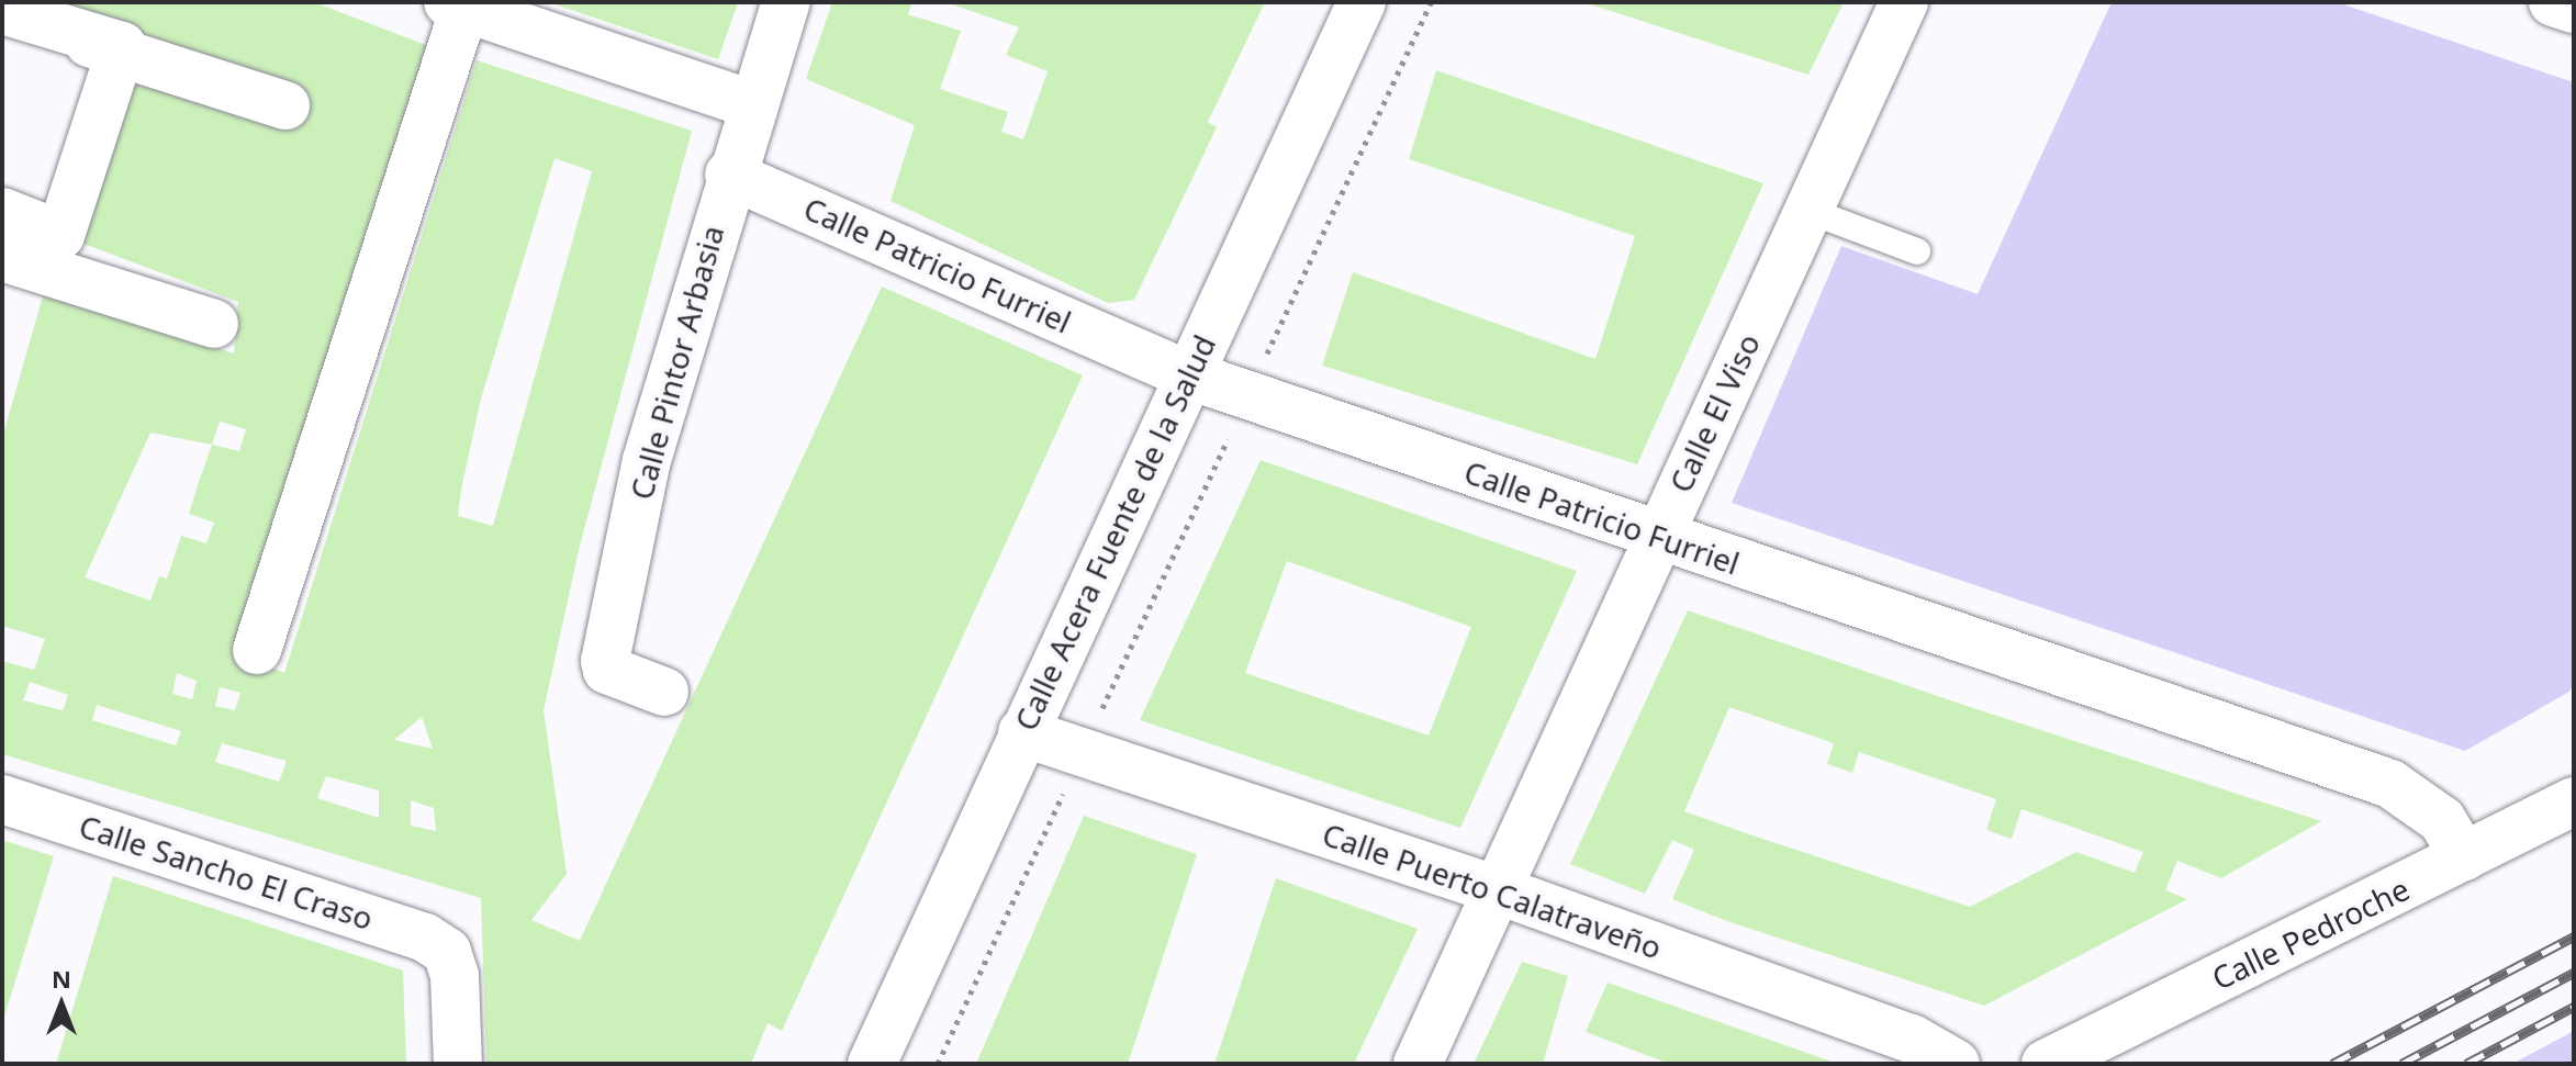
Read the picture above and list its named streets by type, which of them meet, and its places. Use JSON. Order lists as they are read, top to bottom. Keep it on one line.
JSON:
{"streets":{"street":["Calle Patricio Furriel","Calle Pintor Arbasia","Calle El Viso","Calle Acera Fuente de la Salud","Calle Sancho El Craso","Calle Puerto Calatraveño","Calle Pedroche"]},"crossings":[["Calle Patricio Furriel","Calle Pintor Arbasia"],["Calle Patricio Furriel","Calle El Viso"],["Calle Patricio Furriel","Calle Acera Fuente de la Salud"],["Calle Patricio Furriel","Calle Pedroche"],["Calle El Viso","Calle Puerto Calatraveño"],["Calle Acera Fuente de la Salud","Calle Puerto Calatraveño"]],"north":"top"}
